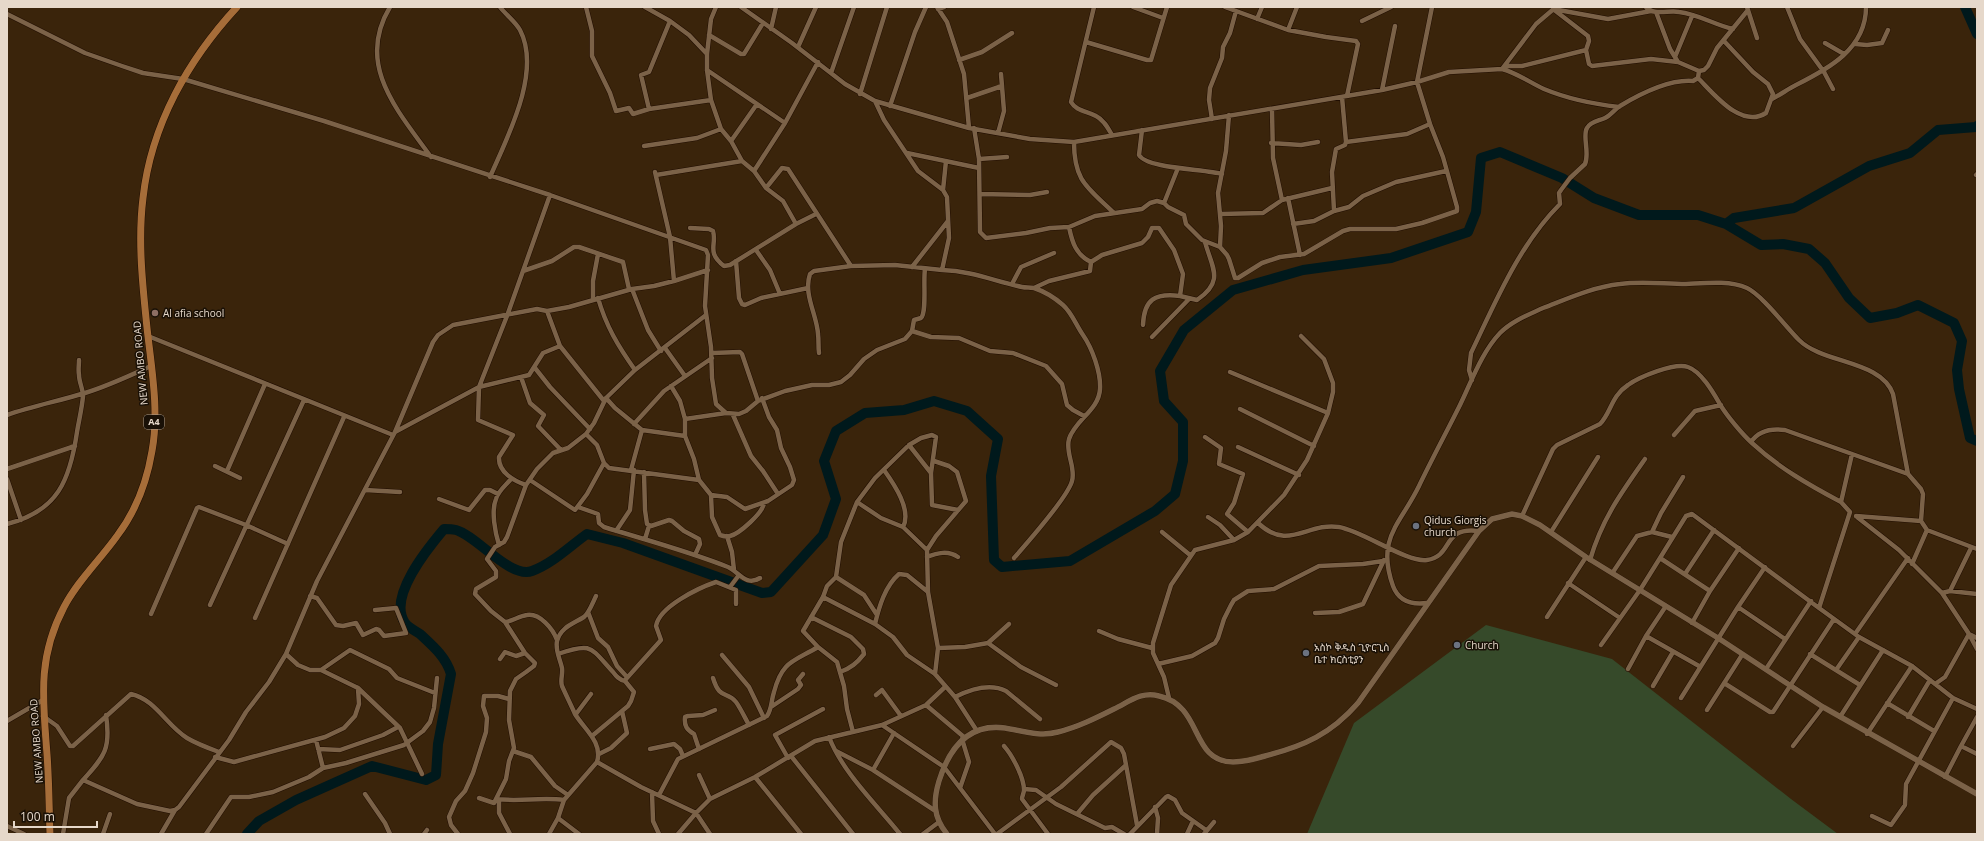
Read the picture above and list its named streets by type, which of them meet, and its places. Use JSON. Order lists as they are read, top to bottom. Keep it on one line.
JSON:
{"streets":{"main road":["NEW AMBO ROAD","A4"]},"places":["Al afia school","Qidus Giorgis church","Church","አስኮ ቅዱስ ጊዮርጊስ ቤተ ክርስቲያን"],"scale_bar":"100 m"}
